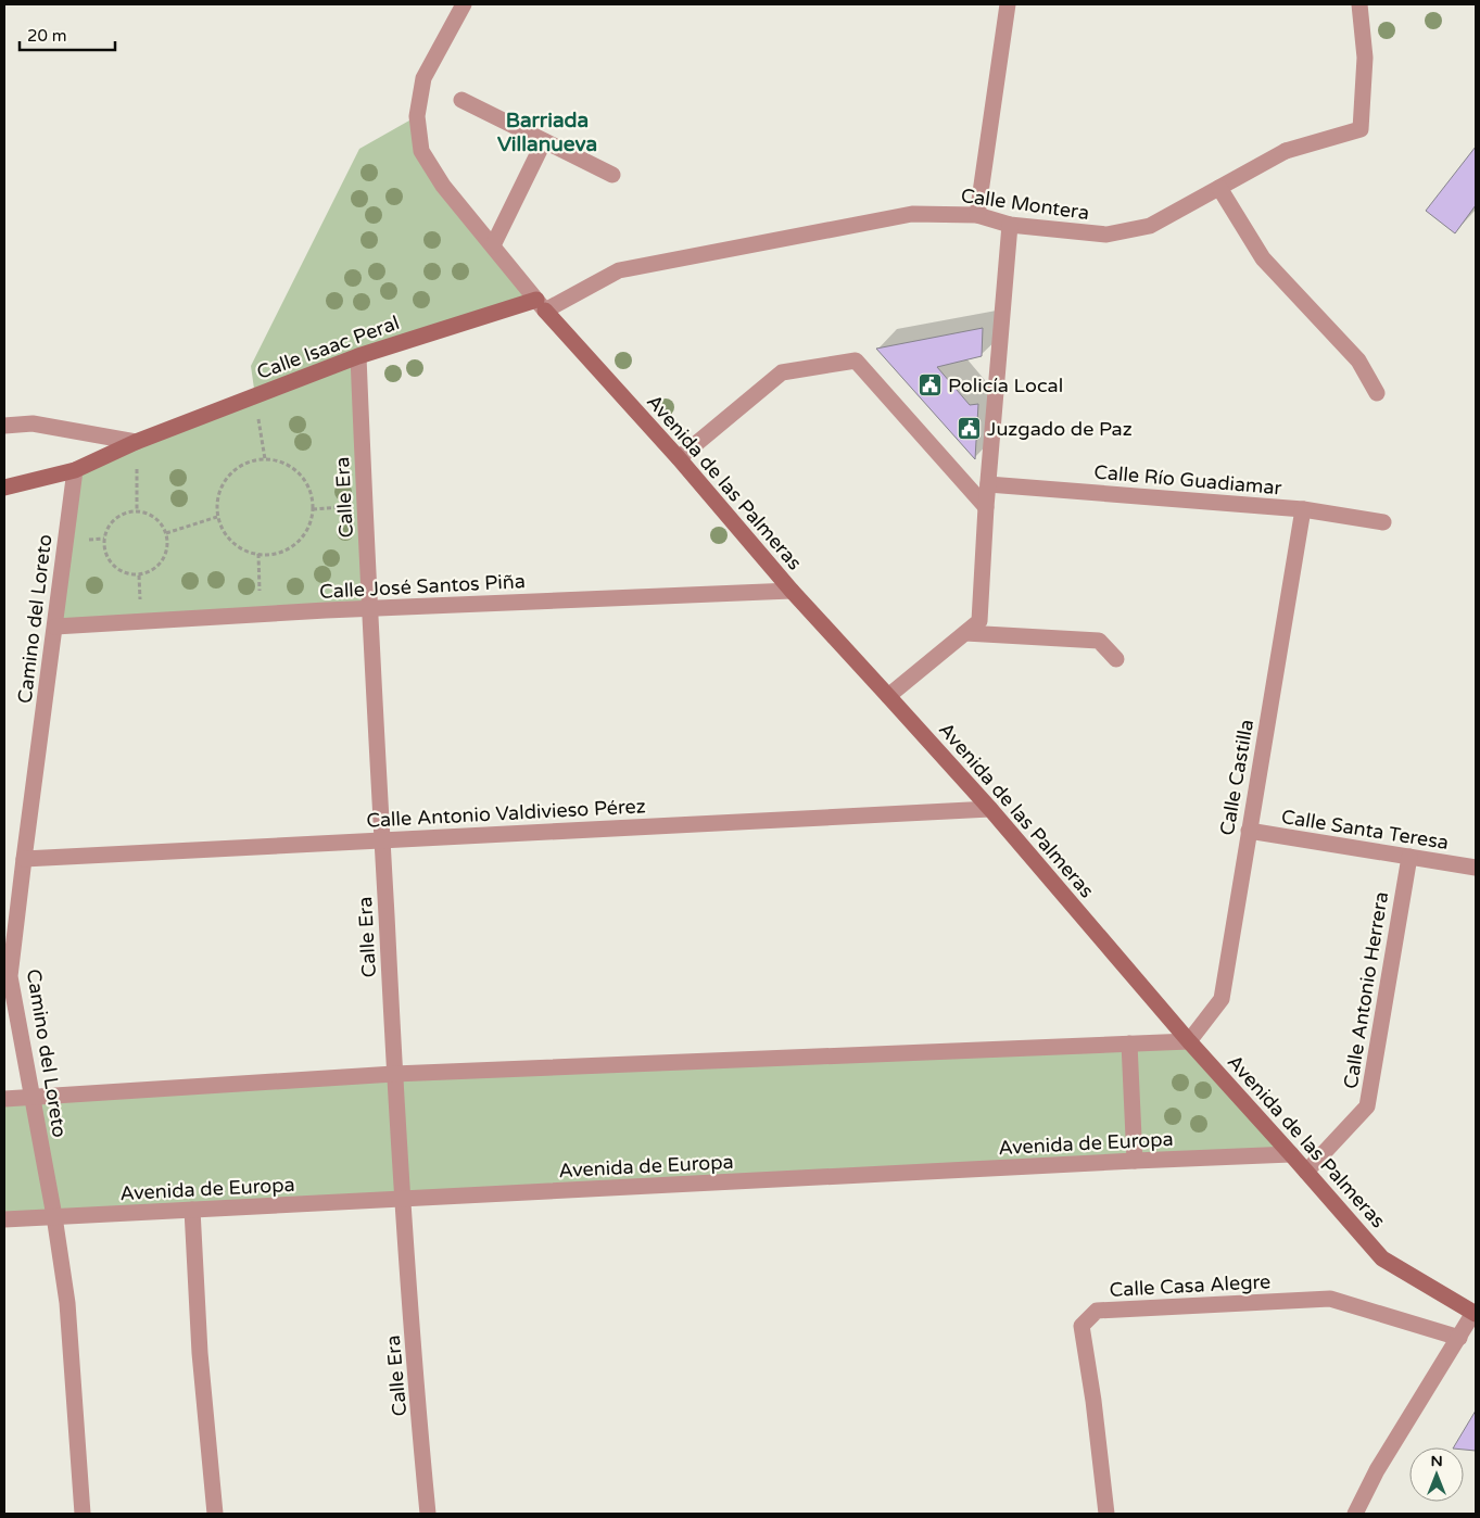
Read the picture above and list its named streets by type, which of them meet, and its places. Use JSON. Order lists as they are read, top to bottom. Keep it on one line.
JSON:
{"streets":{"main road":["Calle Isaac Peral","Avenida de las Palmeras"],"street":["Calle Montera","Calle Río Guadiamar","Calle Era","Calle José Santos Piña","Camino del Loreto","Calle Castilla","Calle Antonio Valdivieso Pérez","Calle Santa Teresa","Calle Antonio Herrera","Avenida de Europa","Calle Casa Alegre"]},"crossings":[["Calle Montera","Calle Isaac Peral"],["Calle Montera","Avenida de las Palmeras"],["Calle Isaac Peral","Avenida de las Palmeras"],["Calle Isaac Peral","Calle Era"],["Calle Isaac Peral","Camino del Loreto"],["Calle Río Guadiamar","Calle Castilla"],["Avenida de las Palmeras","Calle José Santos Piña"],["Avenida de las Palmeras","Calle Castilla"],["Avenida de las Palmeras","Calle Antonio Valdivieso Pérez"],["Avenida de las Palmeras","Calle Antonio Herrera"],["Avenida de las Palmeras","Avenida de Europa"],["Calle Era","Calle José Santos Piña"],["Calle Era","Calle Antonio Valdivieso Pérez"],["Calle Era","Avenida de Europa"],["Calle José Santos Piña","Camino del Loreto"],["Camino del Loreto","Calle Antonio Valdivieso Pérez"],["Camino del Loreto","Avenida de Europa"],["Calle Castilla","Calle Santa Teresa"],["Calle Santa Teresa","Calle Antonio Herrera"]],"districts":["Barriada Villanueva"],"places":{"public building":["Policía Local","Juzgado de Paz"]},"scale_bar":"20 m","north":"top"}
